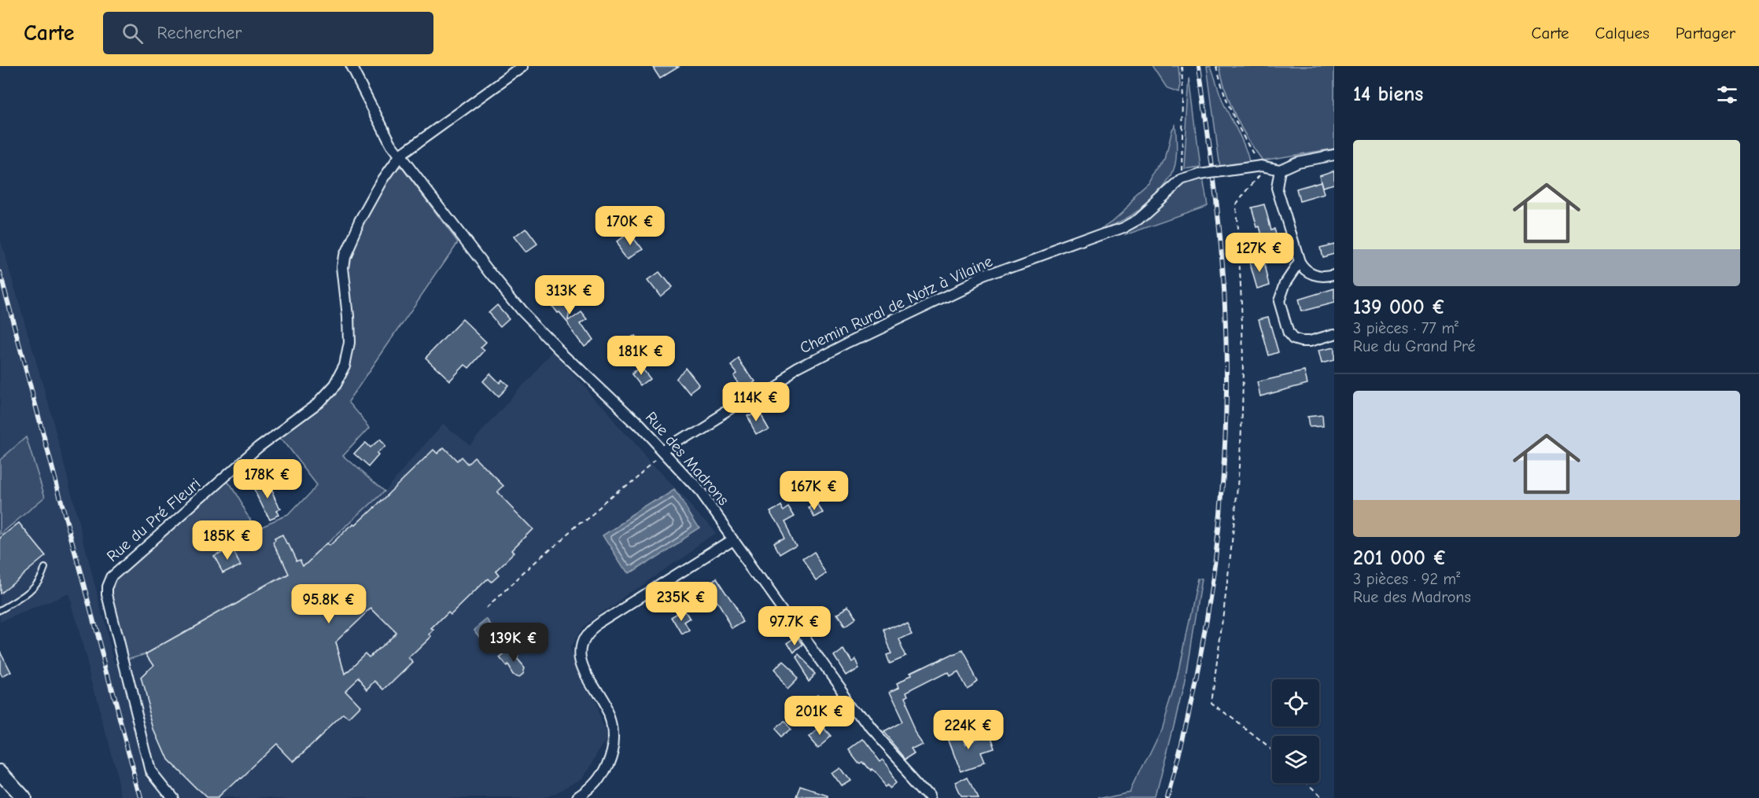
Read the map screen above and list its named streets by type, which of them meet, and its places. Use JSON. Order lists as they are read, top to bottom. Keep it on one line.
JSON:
{"streets":{"street":["Chemin Rural de Notz à Vilaine","Rue des Madrons","Rue du Pré Fleuri"]},"crossings":[["Chemin Rural de Notz à Vilaine","Rue des Madrons"],["Rue des Madrons","Rue du Pré Fleuri"]],"page":{"header":"Carte","search":"Rechercher","nav":["Carte","Calques","Partager"],"heading":"14 biens","list":[{"name":"139 000 €","note":"3 pièces · 77 m² · Rue du Grand Pré"},{"name":"201 000 €","note":"3 pièces · 92 m² · Rue des Madrons"}],"price":["170K €","127K €","313K €","181K €","114K €","178K €","167K €","185K €","235K €","95.8K €","97.7K €","139K €","201K €","224K €"]}}
